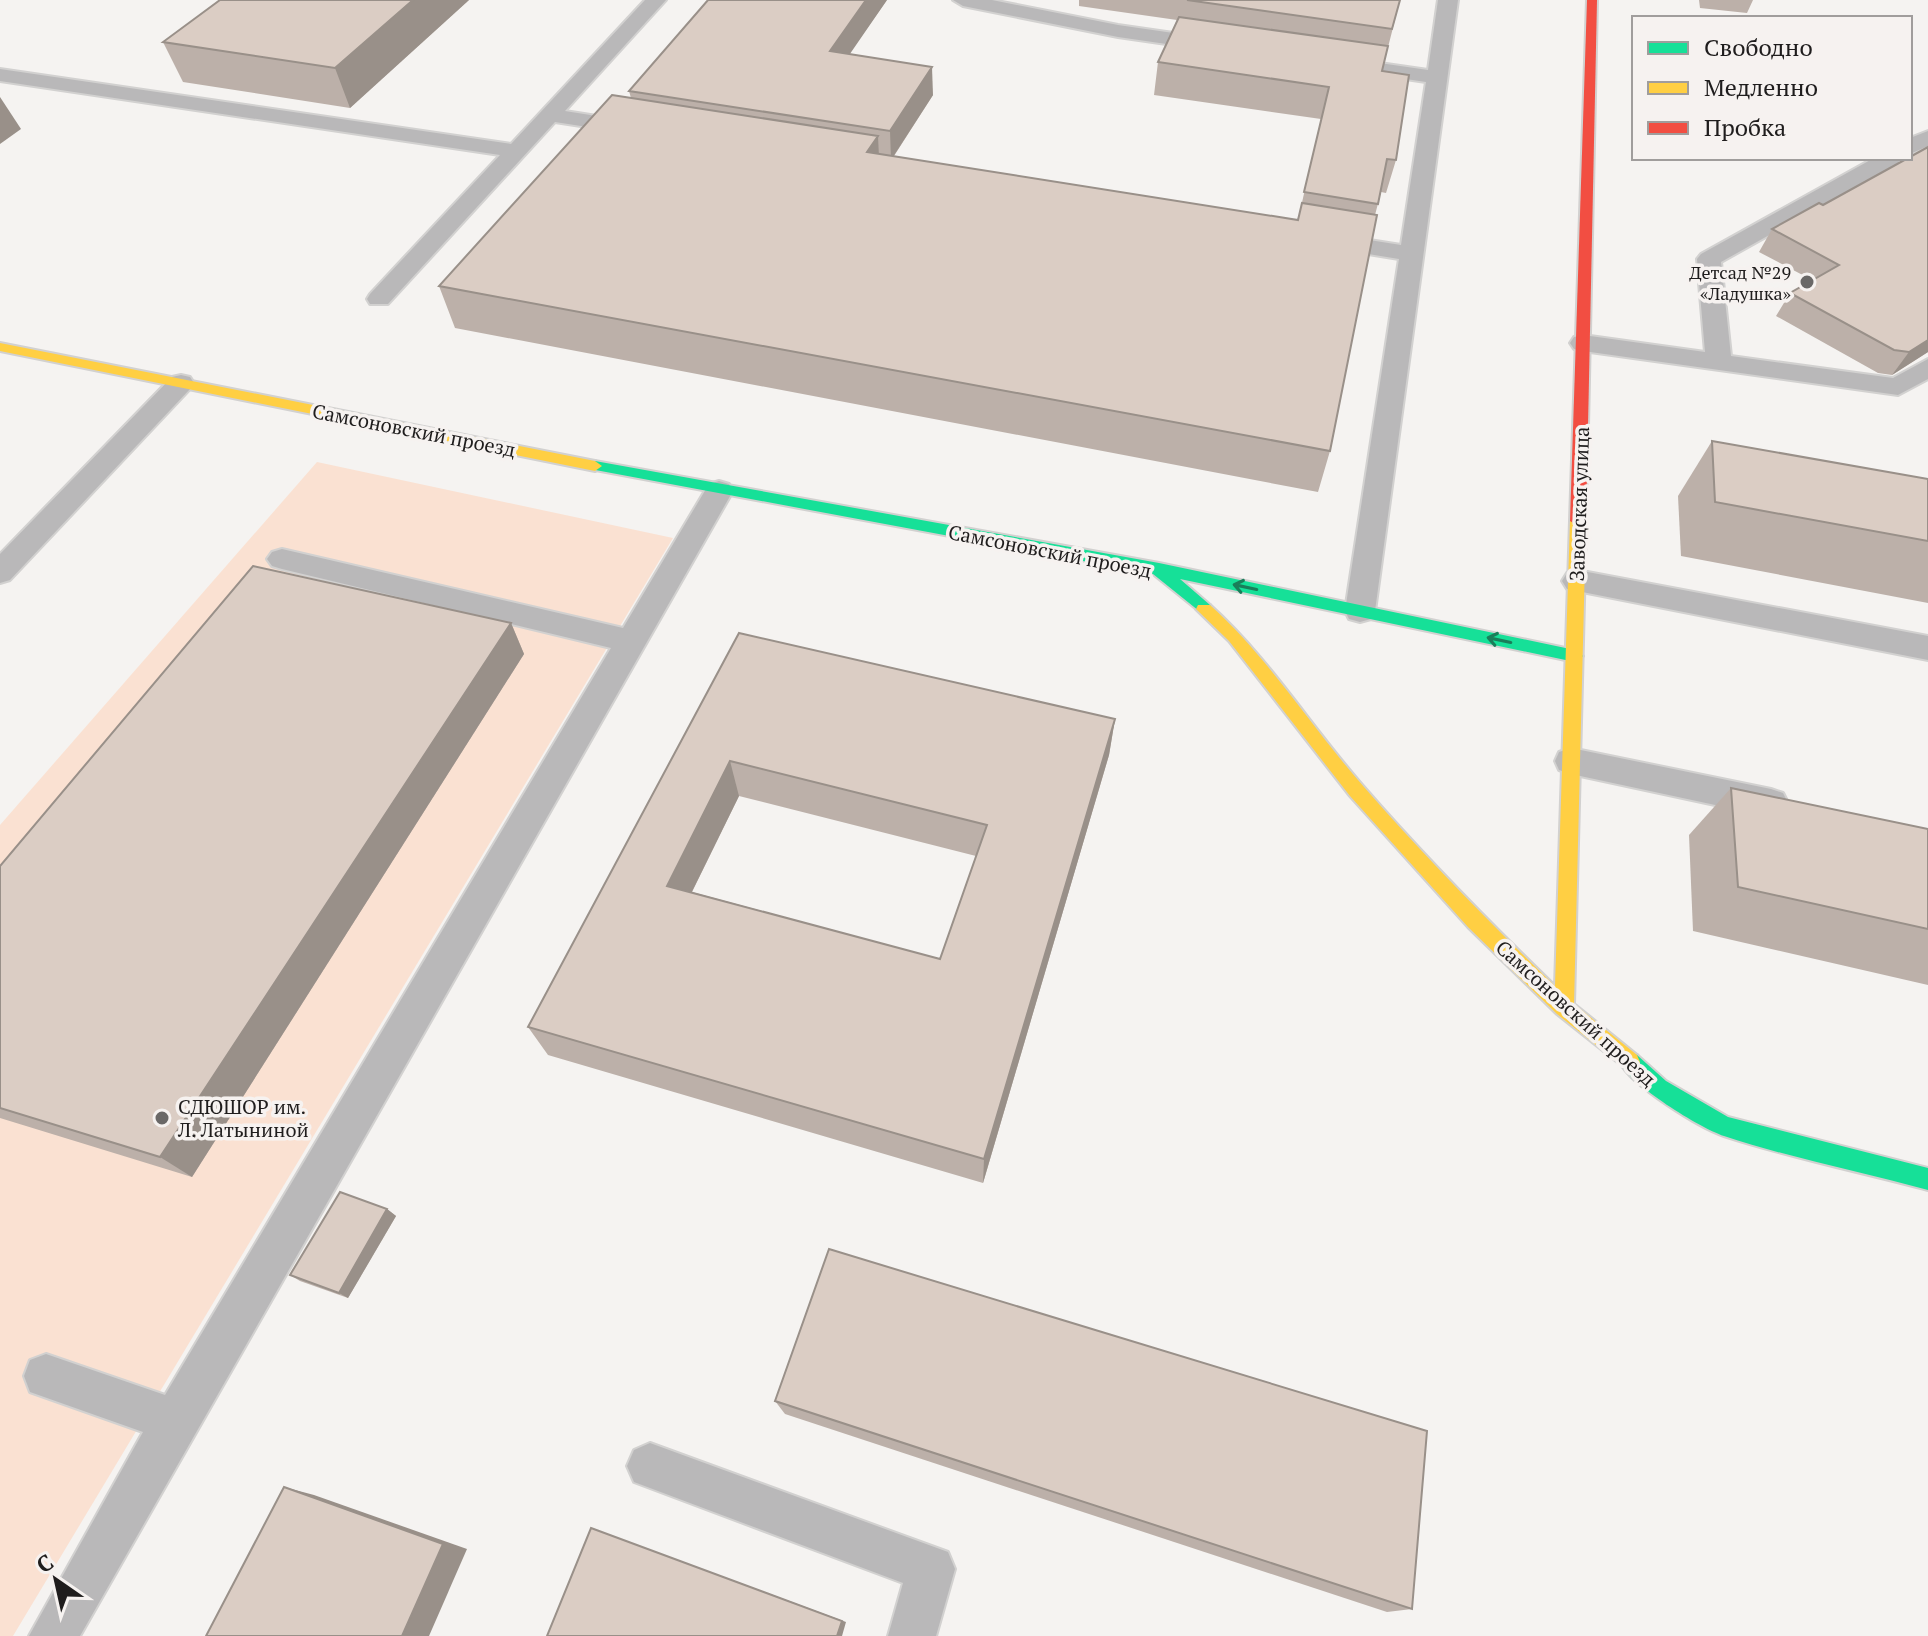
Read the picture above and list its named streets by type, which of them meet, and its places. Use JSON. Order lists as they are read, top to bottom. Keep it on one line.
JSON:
{"streets":{"street":["Самсоновский проезд","Заводская улица"]},"crossings":[["Самсоновский проезд","Заводская улица"]],"places":["Детсад №29 «Ладушка»","СДЮШОР им. Л. Латыниной"],"legend":["Свободно","Медленно","Пробка"],"north":"top left"}
